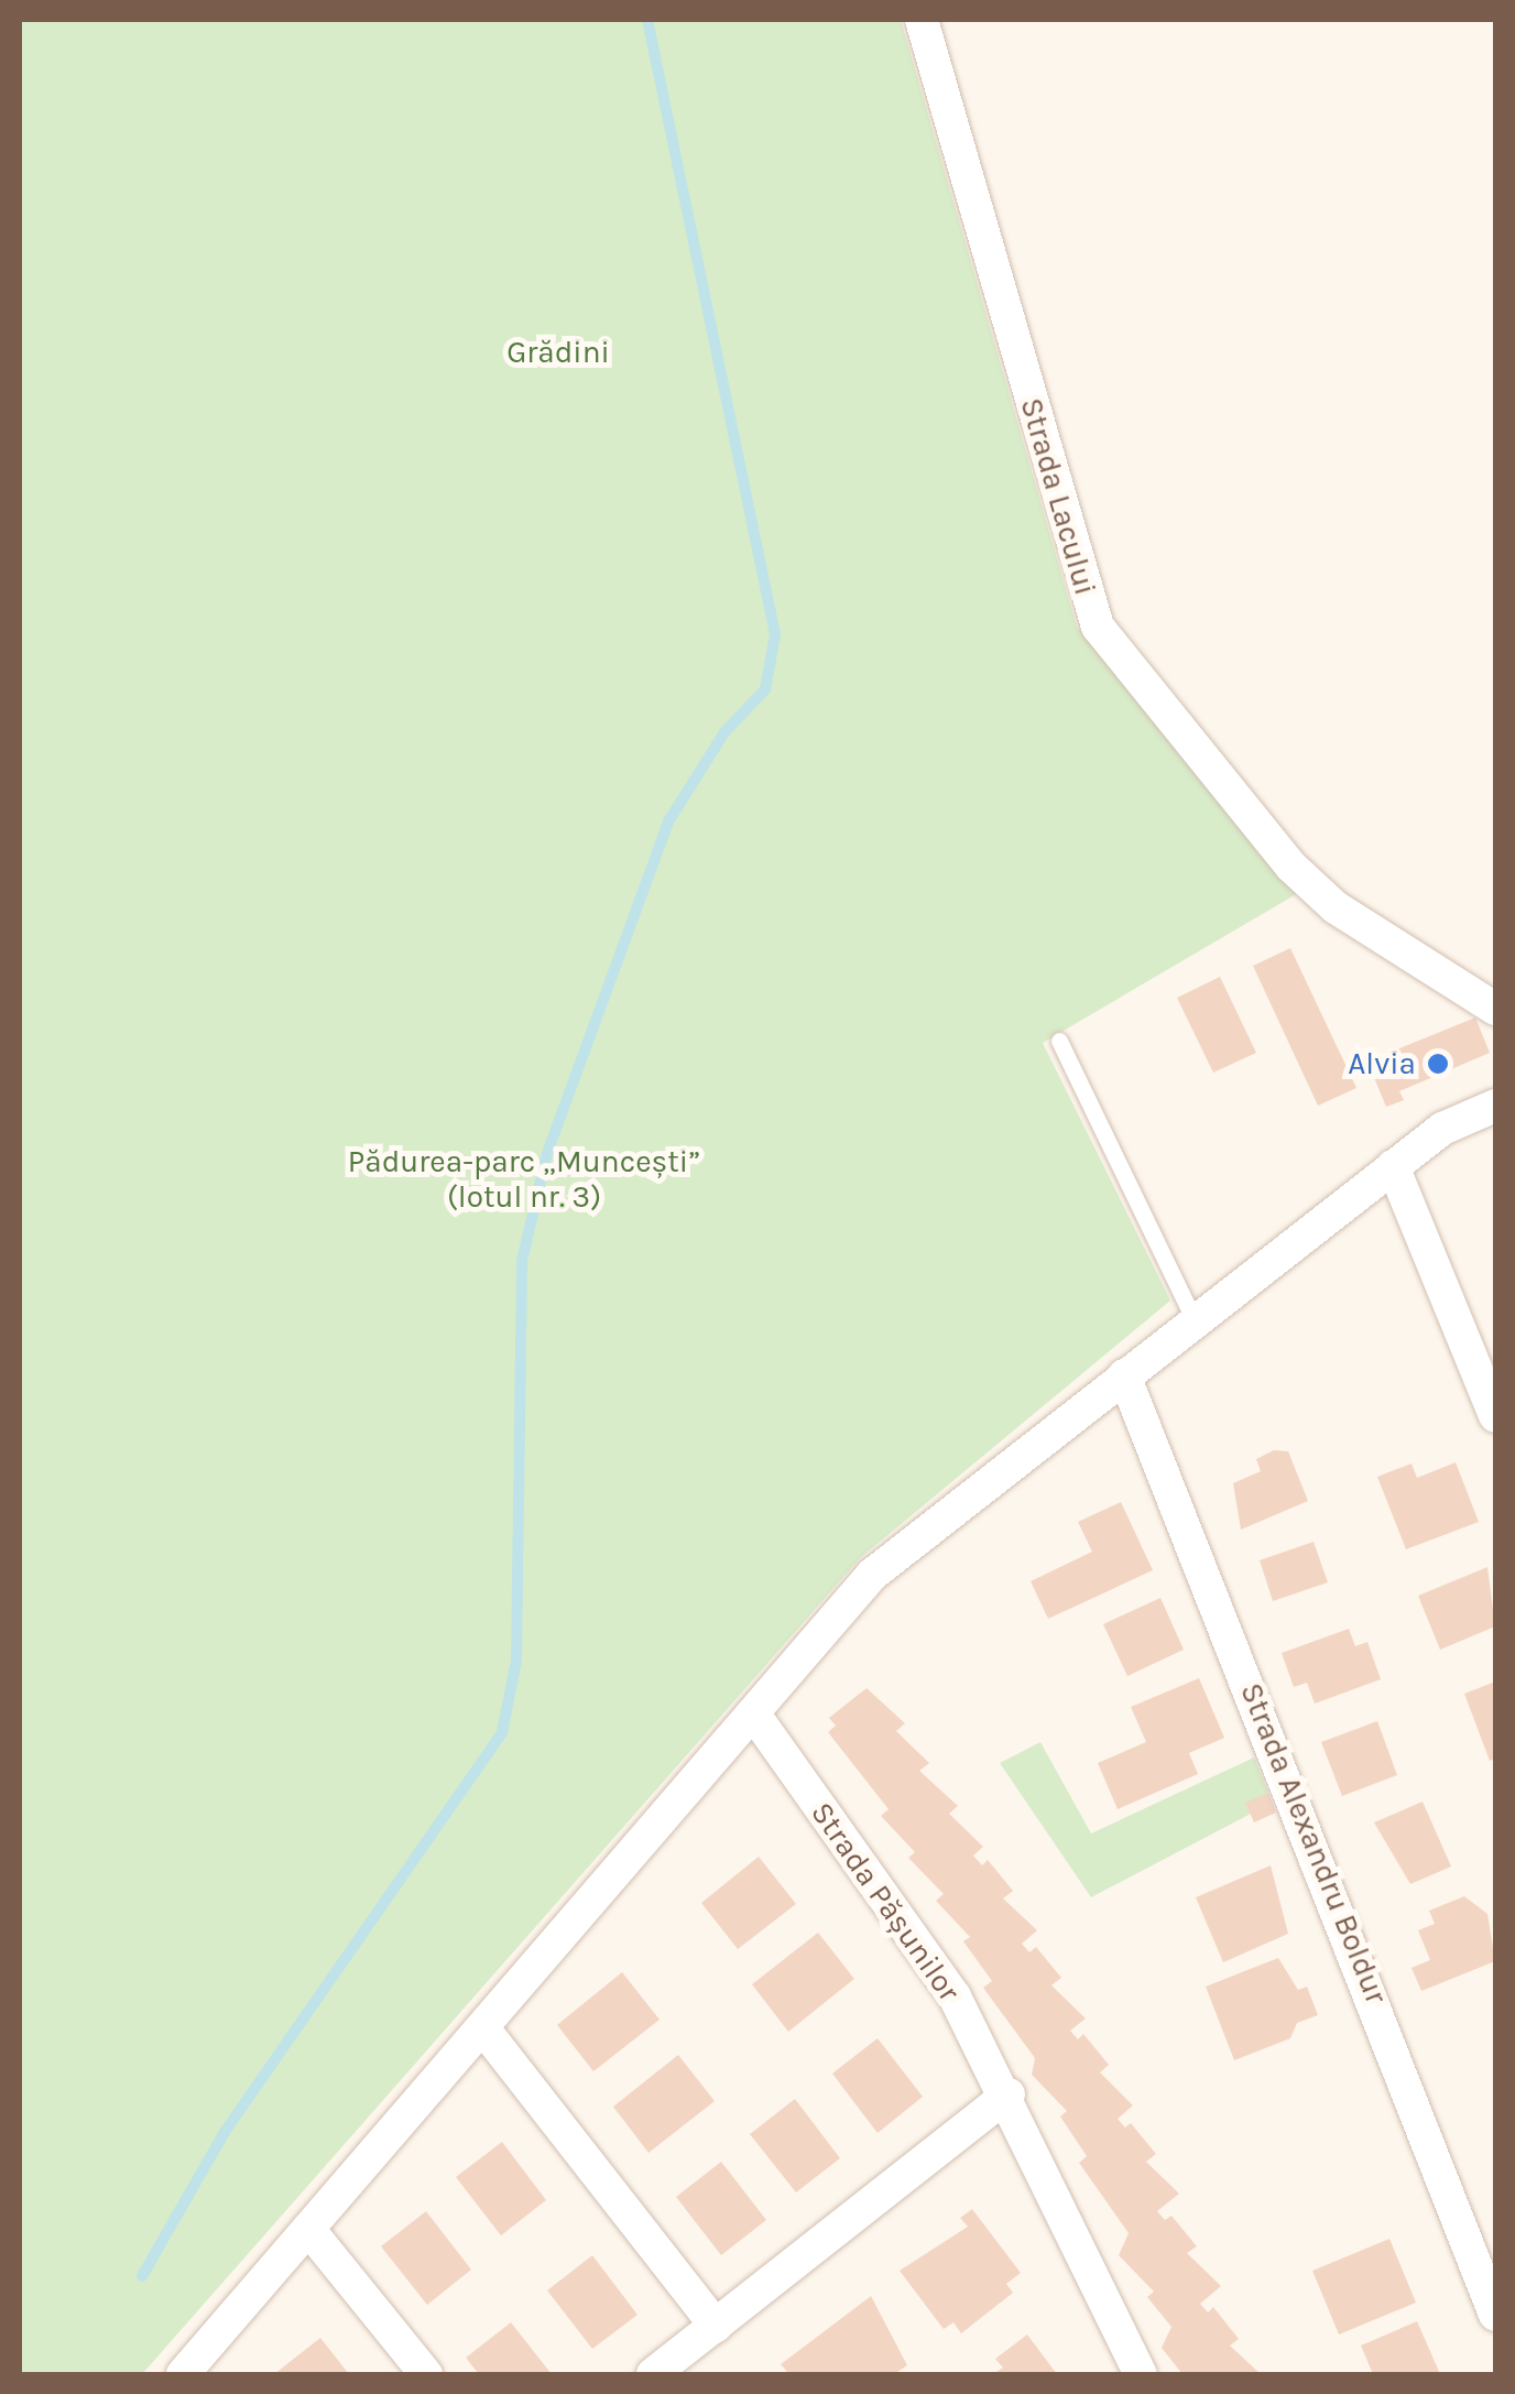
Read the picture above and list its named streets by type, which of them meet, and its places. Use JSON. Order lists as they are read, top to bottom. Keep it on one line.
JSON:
{"streets":{"street":["Strada Lacului","Strada Alexandru Boldur","Strada Pășunilor"]},"parks":["Grădini","Pădurea-parc „Muncești” (lotul nr. 3)"],"places":["Alvia"]}
